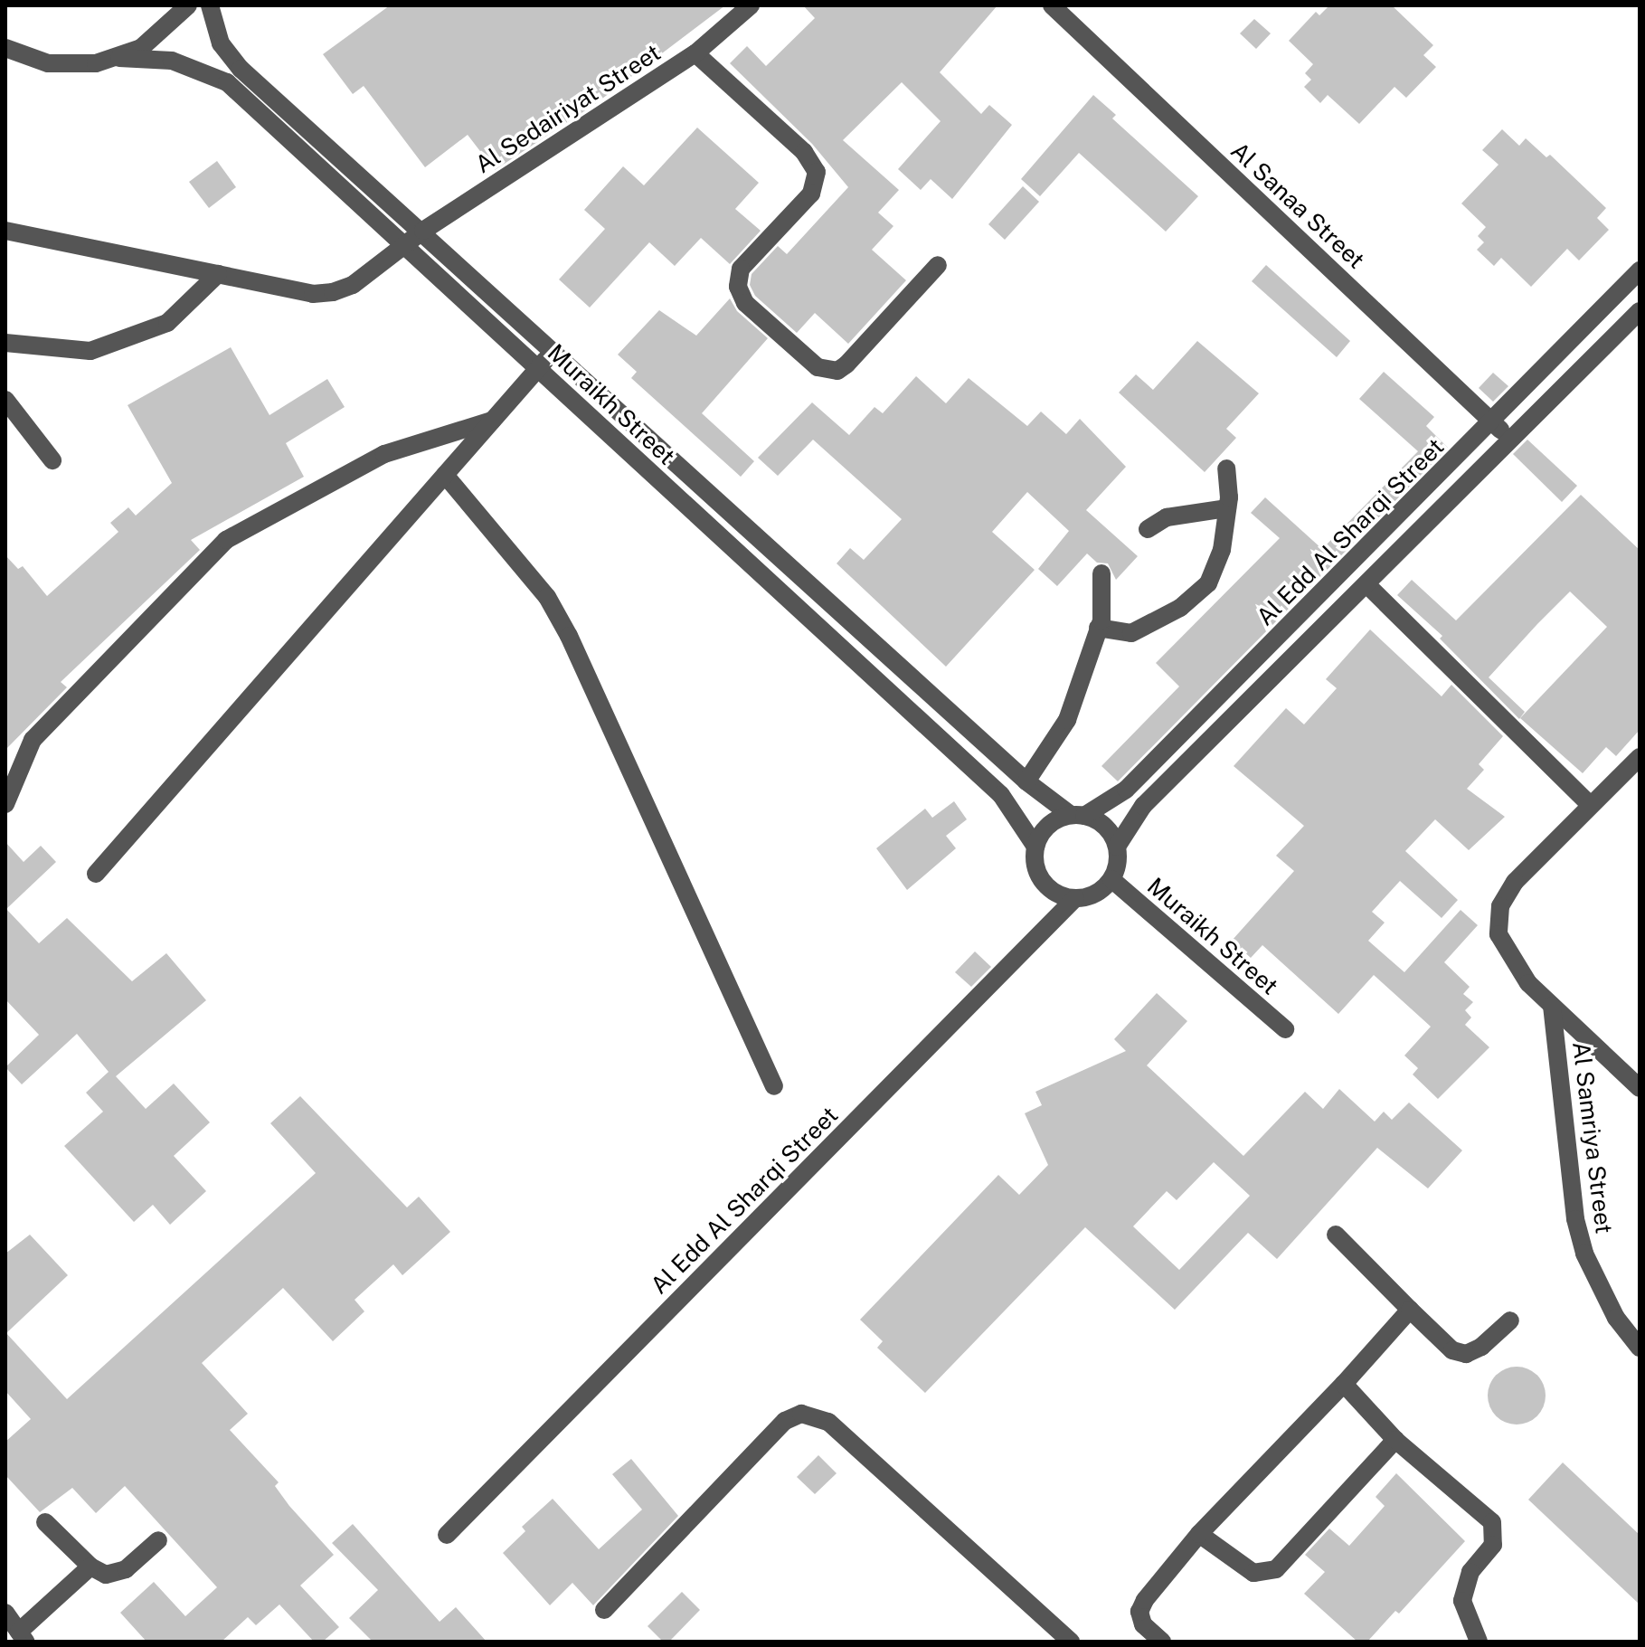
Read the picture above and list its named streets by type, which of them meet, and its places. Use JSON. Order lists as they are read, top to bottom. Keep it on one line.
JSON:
{"streets":{"street":["Al Sedairiyat Street","Al Sanaa Street","Muraikh Street","Al Edd Al Sharqi Street","Al Samriya Street"]},"crossings":[["Al Sedairiyat Street","Muraikh Street"],["Al Sanaa Street","Al Edd Al Sharqi Street"],["Muraikh Street","Al Edd Al Sharqi Street"]]}
